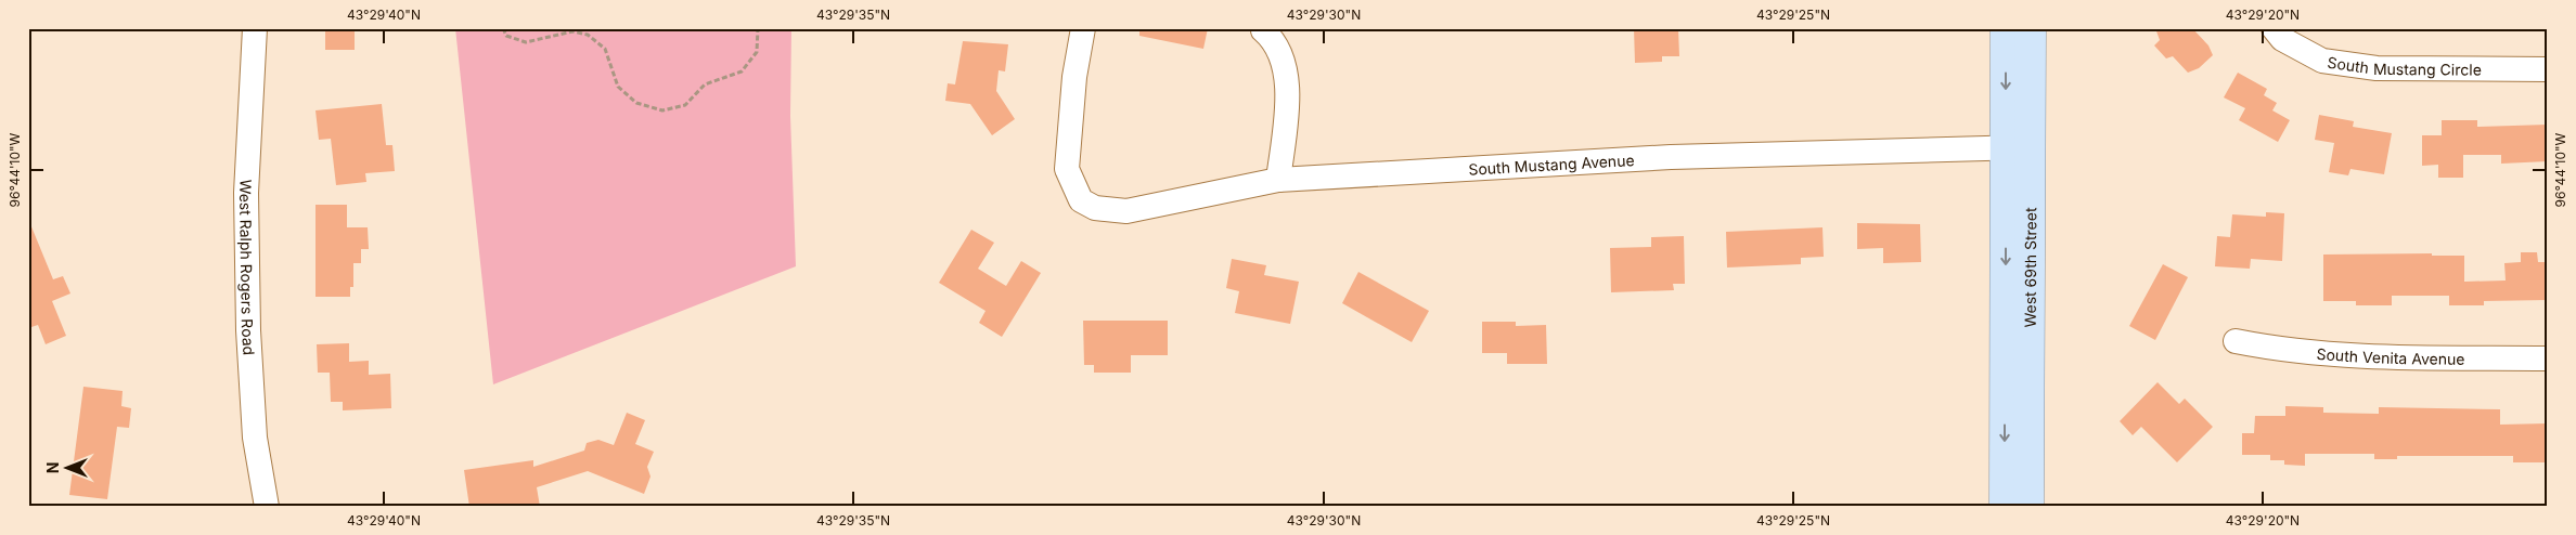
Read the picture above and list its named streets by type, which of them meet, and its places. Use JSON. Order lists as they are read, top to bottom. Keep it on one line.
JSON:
{"streets":{"main road":["West 69th Street"],"street":["South Mustang Circle","South Mustang Avenue","West Ralph Rogers Road","South Venita Avenue"]},"crossings":[["South Mustang Avenue","West 69th Street"]],"north":"left","coordinates":["43°29'40\"N","43°29'35\"N","43°29'30\"N","43°29'25\"N","43°29'20\"N","96°44'10\"W"]}
